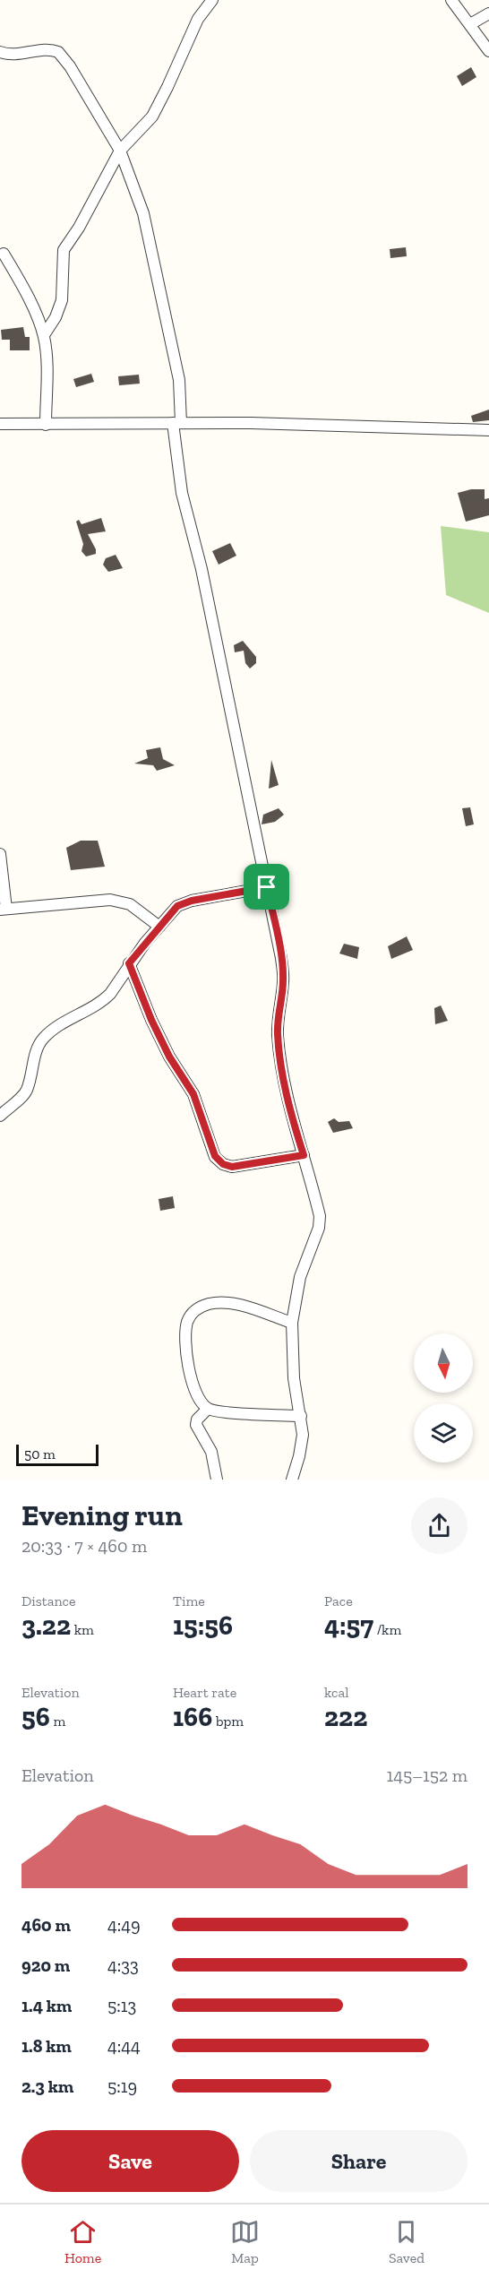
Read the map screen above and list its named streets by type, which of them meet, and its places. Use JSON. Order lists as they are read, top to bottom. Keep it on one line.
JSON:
{"scale_bar":"50 m","north":"bottom","page":{"scale":"50 m","heading":["Evening run","20:33 · 7 × 460 m"],"stats":[["Distance","3.22 km"],["Time","15:56"],["Pace","4:57 /km"],["Elevation","56 m"],["Heart rate","166 bpm"],["kcal","222"]],"chart":["Elevation","145–152 m"],"list":[{"name":"460 m","note":"4:49"},{"name":"920 m","note":"4:33"},{"name":"1.4 km","note":"5:13"},{"name":"1.8 km","note":"4:44"},{"name":"2.3 km","note":"5:19"}],"buttons":["Save","Share"],"tabs":["Home","Map","Saved"]}}
